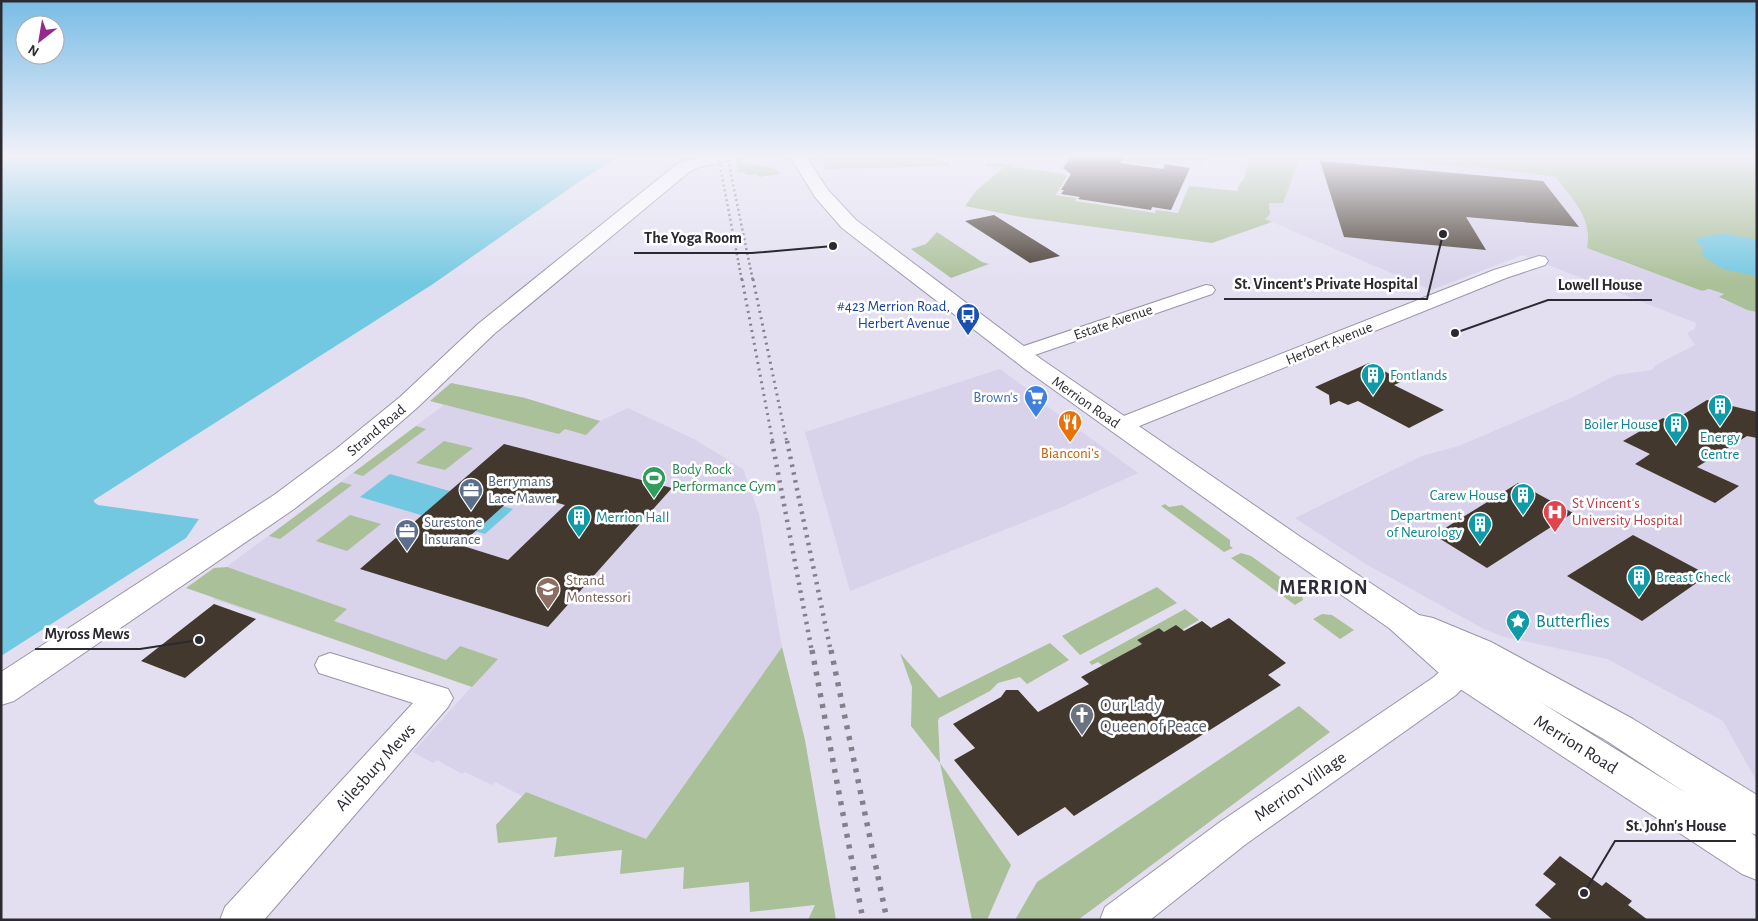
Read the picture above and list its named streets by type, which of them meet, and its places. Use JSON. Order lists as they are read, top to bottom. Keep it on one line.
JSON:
{"streets":{"main road":["Merrion Road","Strand Road"],"street":["Estate Avenue","Herbert Avenue","Ailesbury Mews","Merrion Village"]},"crossings":[["Estate Avenue","Merrion Road"],["Herbert Avenue","Merrion Road"],["Merrion Road","Merrion Village"]],"districts":["MERRION"],"places":{"other":["St. Vincent's Private Hospital","The Yoga Room","Lowell House","Myross Mews","St. John's House"],"bus stop":["#423 Merrion Road, Herbert Avenue"],"building":["Fontlands","Energy Centre","Boiler House","Carew House","Merrion Hall","Department of Neurology","Breast Check"],"supermarket":["Brown's"],"restaurant":["Bianconi's"],"sports":["Body Rock Performance Gym"],"office":["Berrymans Lace Mawer","Surestone Insurance"],"hospital":["St Vincent's University Hospital"],"school or university":["Strand Montessori"],"place":["Butterflies"],"church":["Our Lady Queen of Peace"]},"north":"bottom left"}
